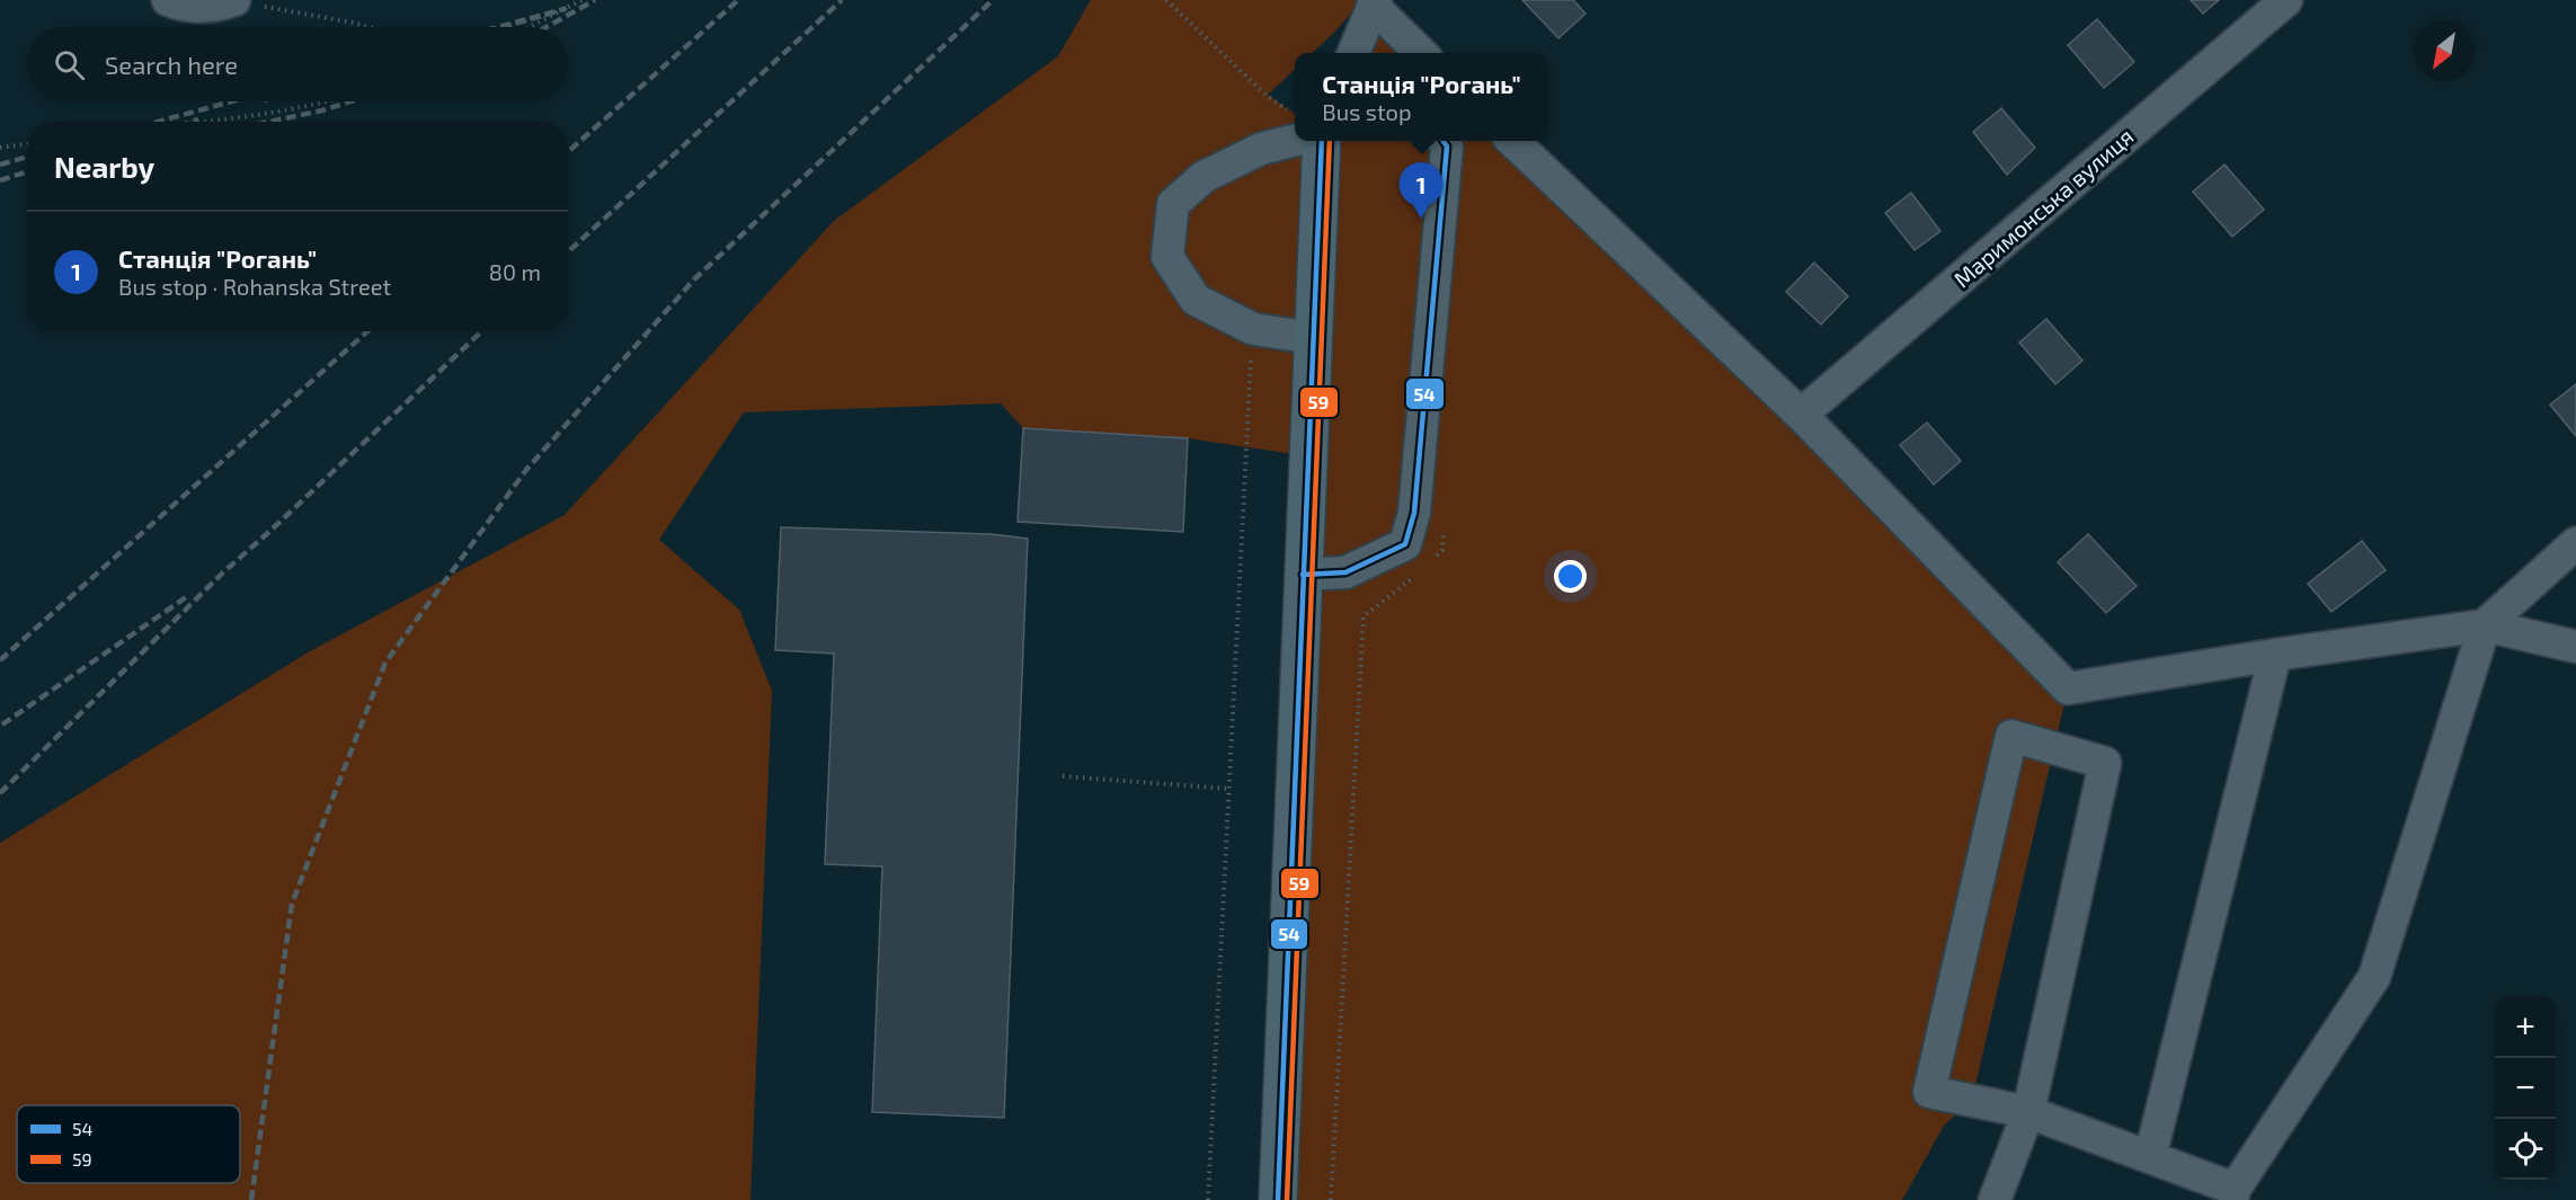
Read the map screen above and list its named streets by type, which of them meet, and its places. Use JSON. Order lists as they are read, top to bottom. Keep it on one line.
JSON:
{"streets":{"street":["Маримонська вулиця"]},"lines":["transit line 54","transit line 59"],"legend":["54","59"],"north":"bottom left","page":{"search":"Search here","popup":["Станція \"Рогань\"","Bus stop"],"heading":"Nearby","pins":"1","list":[{"mark":"1","name":"Станція \"Рогань\"","note":"Bus stop · Rohanska Street","value":"80 m"}],"map_buttons":["+","−"]}}
